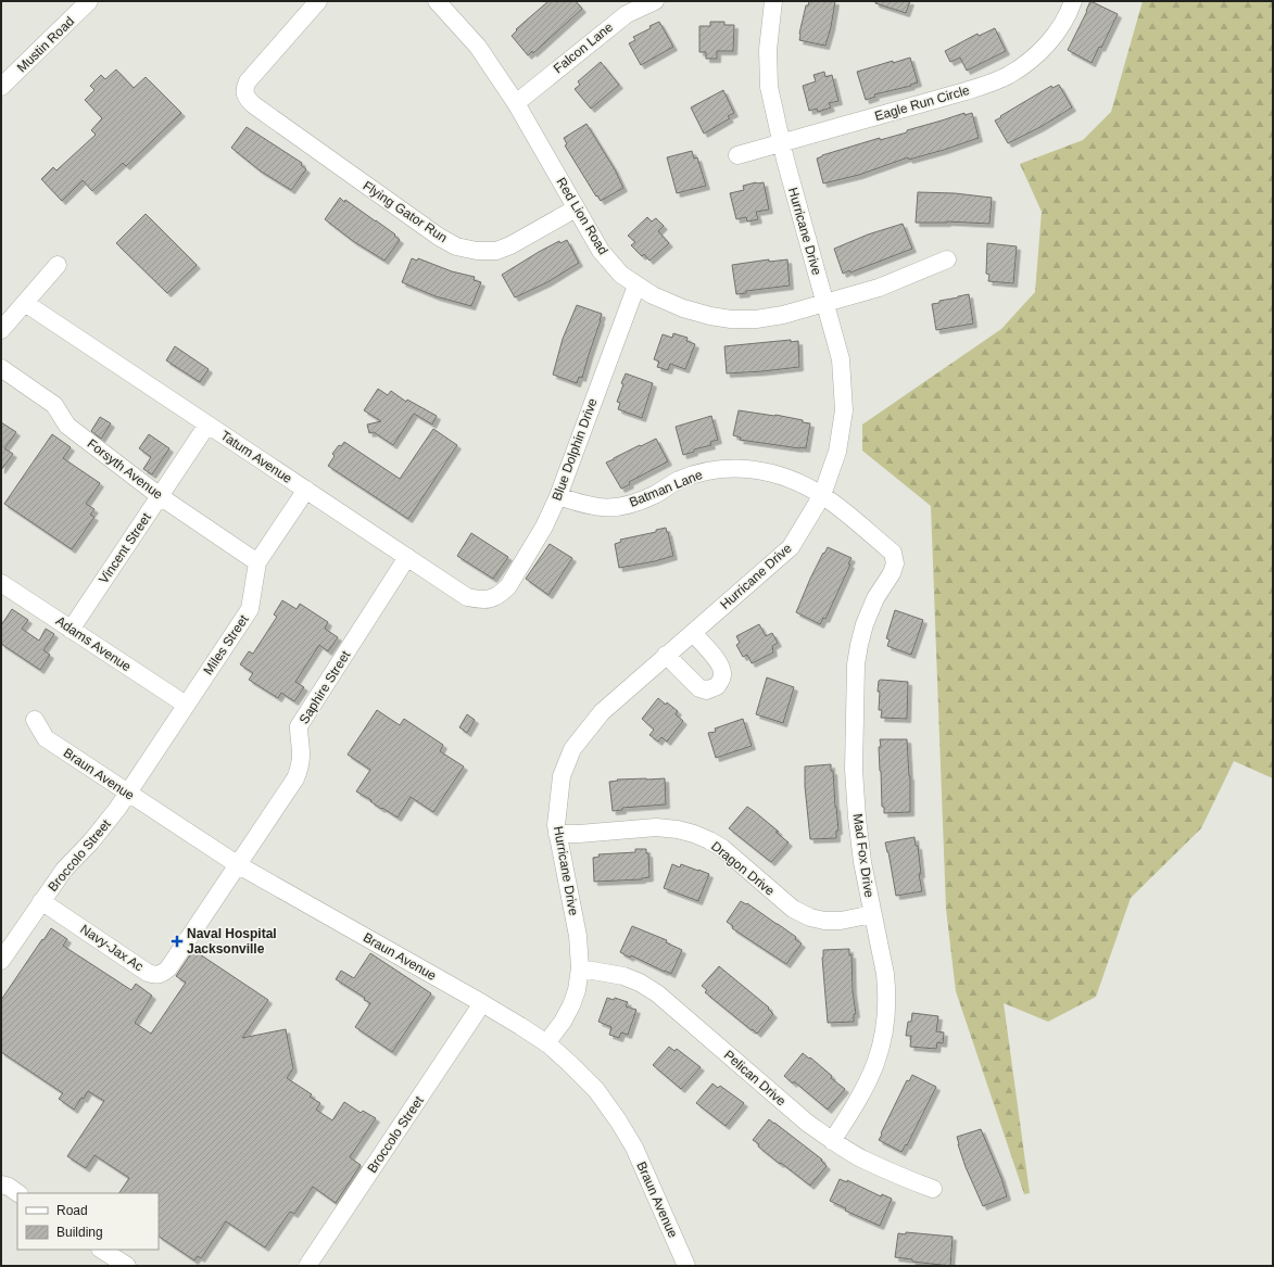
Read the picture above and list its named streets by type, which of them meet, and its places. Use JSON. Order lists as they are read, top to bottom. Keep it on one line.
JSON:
{"streets":{"street":["Mustin Road","Falcon Lane","Eagle Run Circle","Flying Gator Run","Red Lion Road","Hurricane Drive","Blue Dolphin Drive","Tatum Avenue","Forsyth Avenue","Batman Lane","Vincent Street","Adams Avenue","Miles Street","Saphire Street","Braun Avenue","Broccolo Street","Mad Fox Drive","Dragon Drive","Navy-Jax Ac","Pelican Drive"]},"crossings":[["Falcon Lane","Red Lion Road"],["Eagle Run Circle","Hurricane Drive"],["Flying Gator Run","Red Lion Road"],["Red Lion Road","Hurricane Drive"],["Red Lion Road","Blue Dolphin Drive"],["Hurricane Drive","Batman Lane"],["Hurricane Drive","Braun Avenue"],["Hurricane Drive","Dragon Drive"],["Hurricane Drive","Pelican Drive"],["Blue Dolphin Drive","Tatum Avenue"],["Blue Dolphin Drive","Batman Lane"],["Tatum Avenue","Vincent Street"],["Tatum Avenue","Miles Street"],["Tatum Avenue","Saphire Street"],["Forsyth Avenue","Vincent Street"],["Forsyth Avenue","Miles Street"],["Batman Lane","Mad Fox Drive"],["Vincent Street","Adams Avenue"],["Adams Avenue","Miles Street"],["Miles Street","Braun Avenue"],["Miles Street","Broccolo Street"],["Saphire Street","Navy-Jax Ac"],["Braun Avenue","Broccolo Street"],["Braun Avenue","Navy-Jax Ac"],["Broccolo Street","Navy-Jax Ac"],["Mad Fox Drive","Dragon Drive"],["Mad Fox Drive","Pelican Drive"]],"places":{"health":["Naval Hospital Jacksonville"]},"legend":["Road","Building"]}
